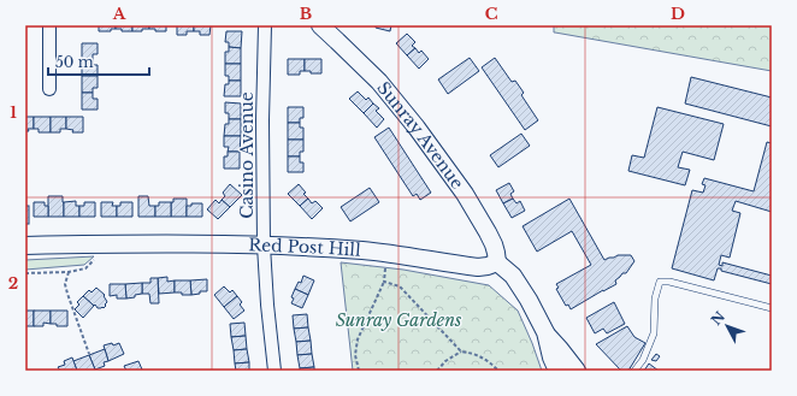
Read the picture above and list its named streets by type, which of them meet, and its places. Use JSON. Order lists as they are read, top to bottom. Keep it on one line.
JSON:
{"streets":{"street":["Sunray Avenue","Casino Avenue","Red Post Hill"]},"crossings":[["Sunray Avenue","Red Post Hill"],["Casino Avenue","Red Post Hill"]],"parks":["Sunray Gardens"],"scale_bar":"50 m","north":"top left","grid":{"columns":["A","B","C","D"],"rows":["1","2"]}}
